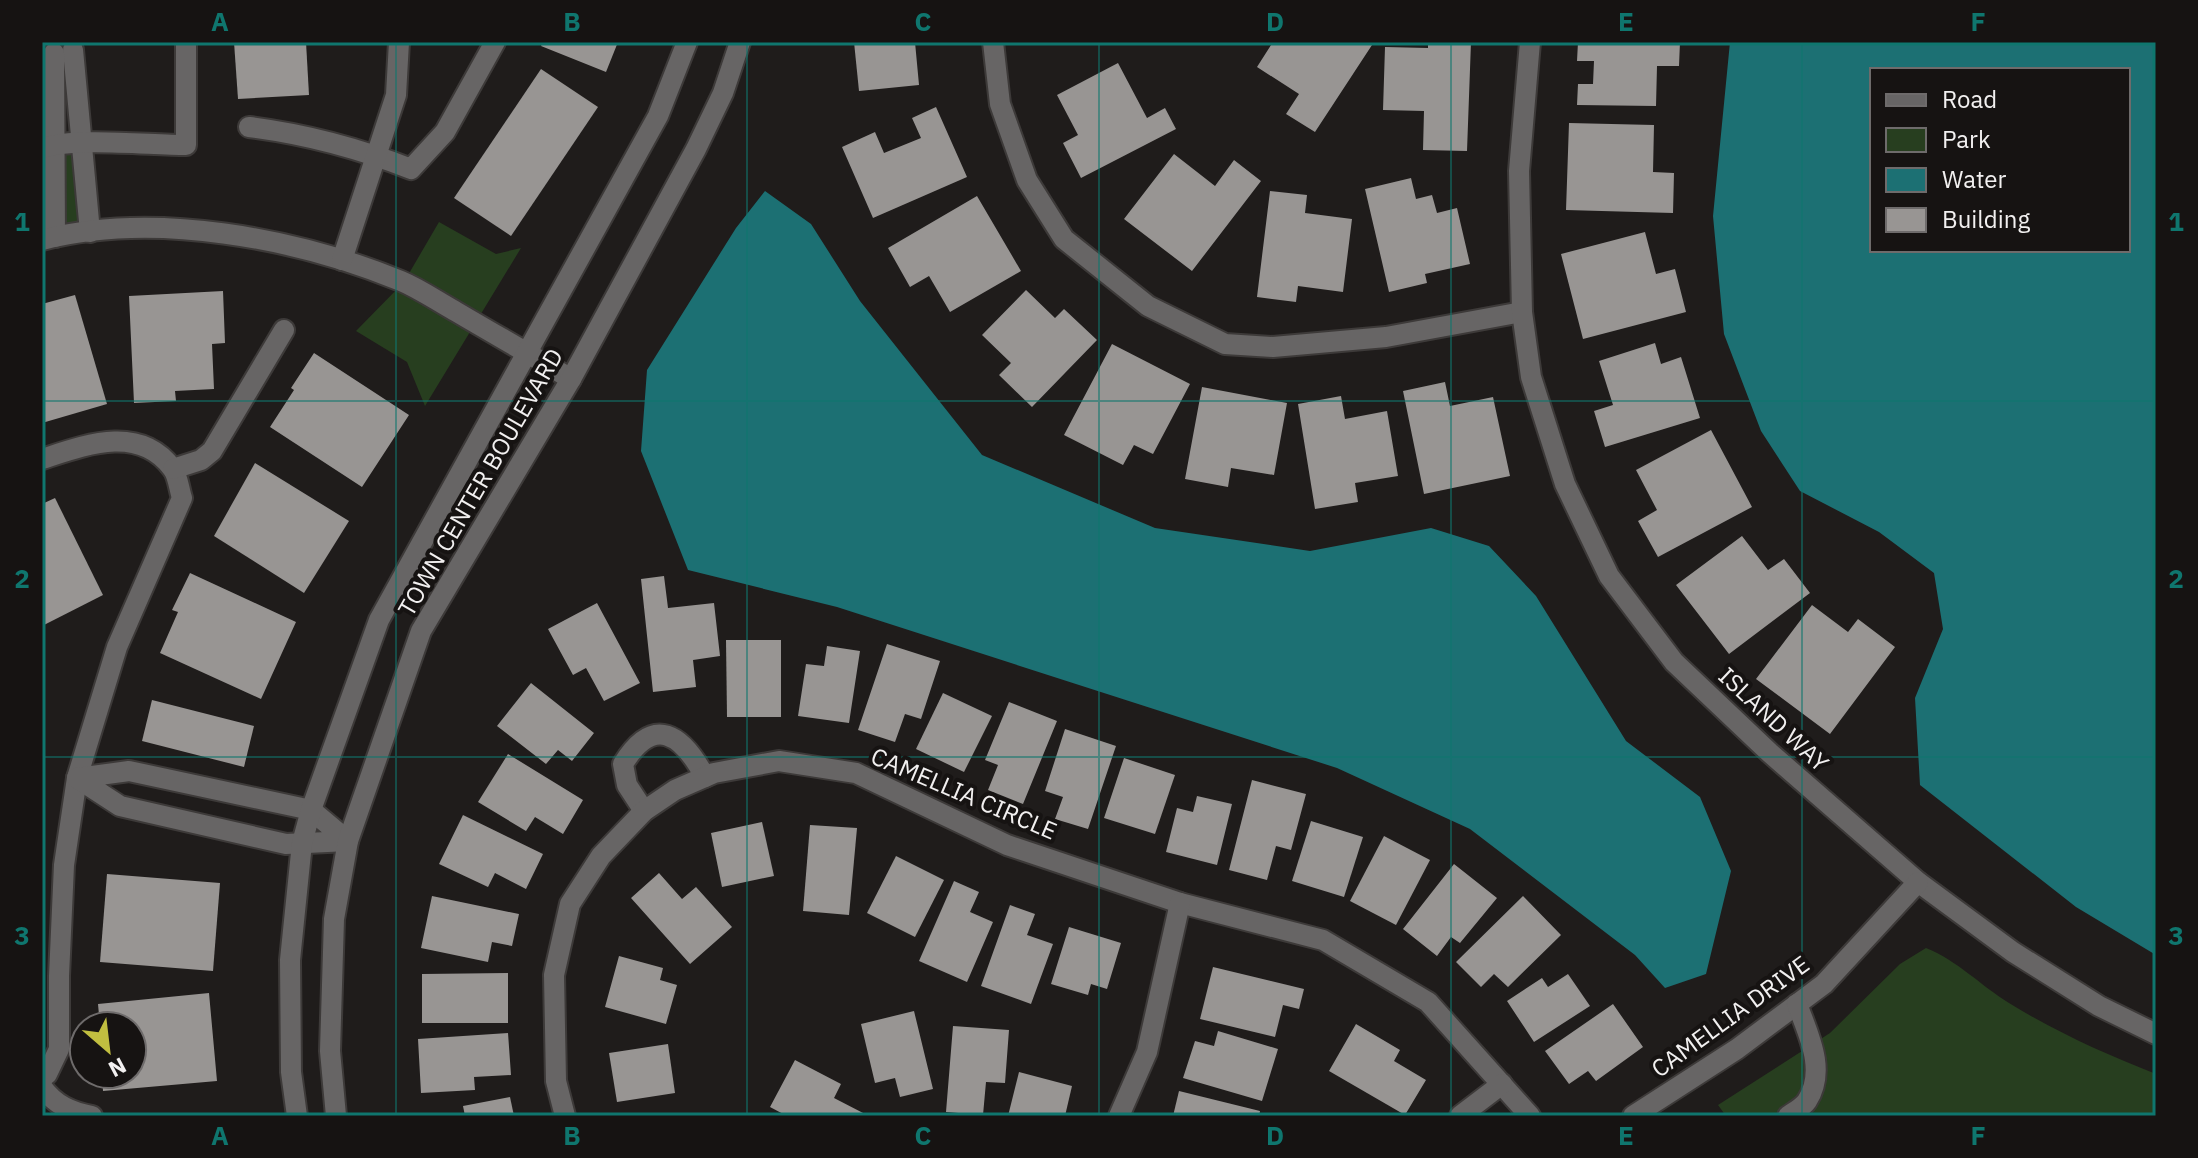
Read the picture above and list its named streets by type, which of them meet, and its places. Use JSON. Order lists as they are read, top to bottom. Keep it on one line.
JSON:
{"streets":{"street":["TOWN CENTER BOULEVARD","ISLAND WAY","CAMELLIA CIRCLE","CAMELLIA DRIVE"]},"crossings":[["ISLAND WAY","CAMELLIA DRIVE"]],"legend":["Road","Park","Water","Building"],"north":"bottom right","grid":{"columns":["A","B","C","D","E","F"],"rows":["1","2","3"]}}
